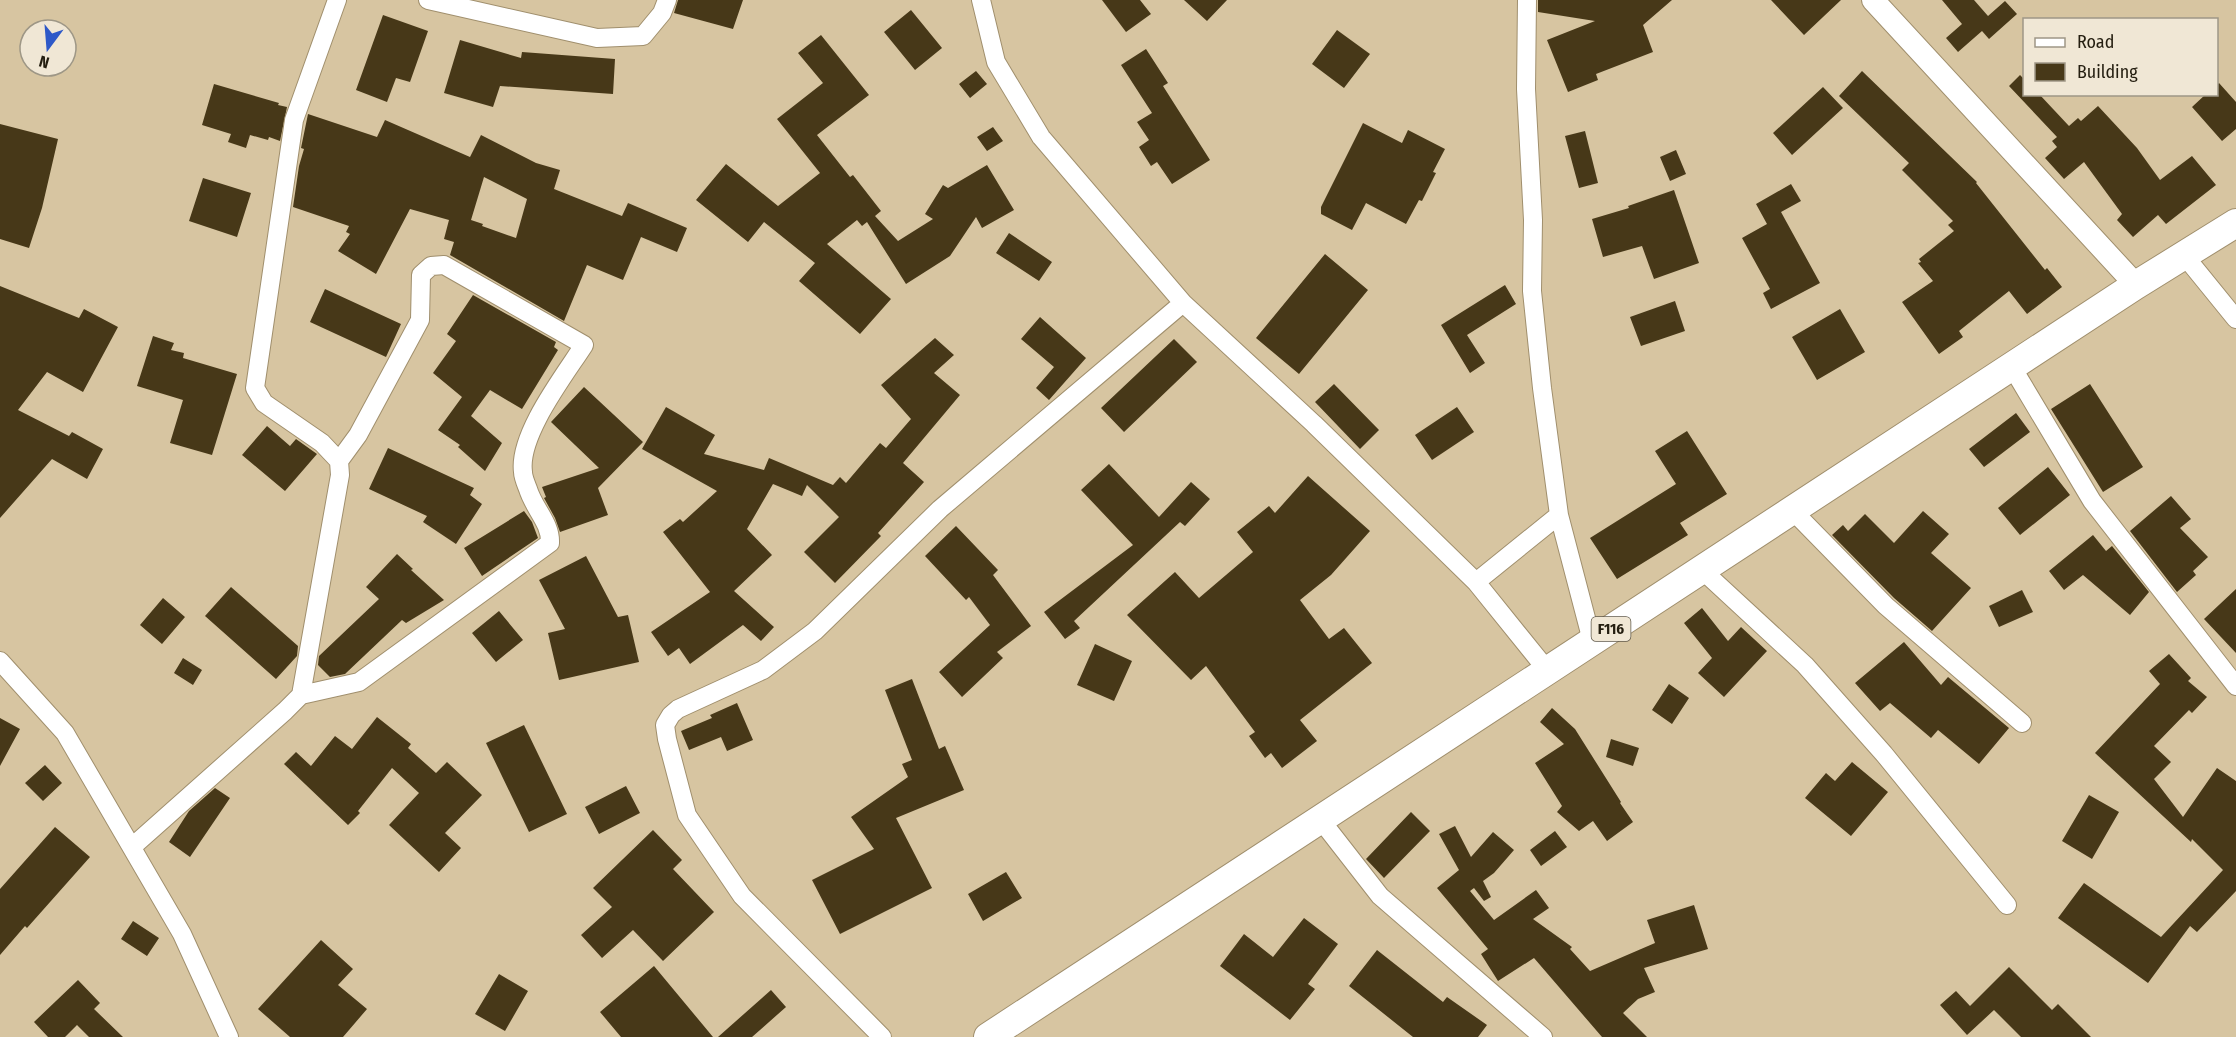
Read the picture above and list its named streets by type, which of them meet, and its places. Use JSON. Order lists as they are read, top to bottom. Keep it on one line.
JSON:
{"streets":{"main road":["F116"]},"legend":["Road","Building"],"north":"bottom"}
